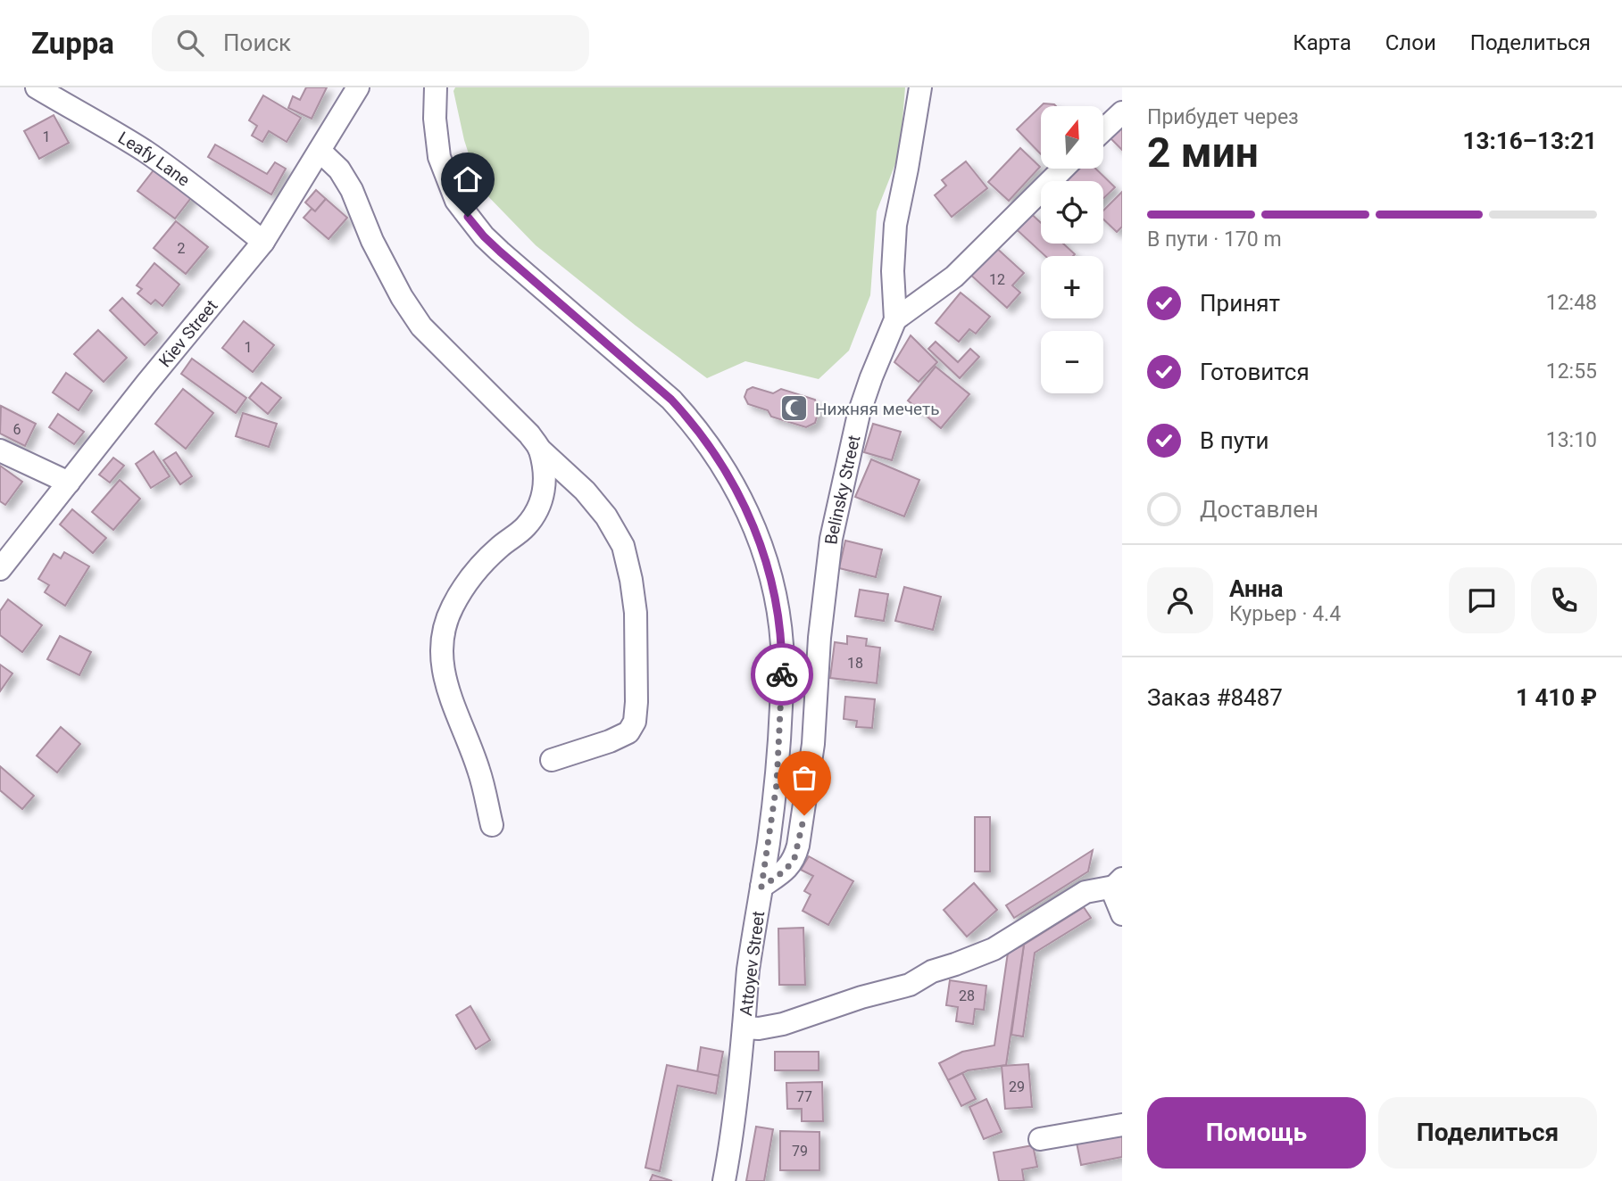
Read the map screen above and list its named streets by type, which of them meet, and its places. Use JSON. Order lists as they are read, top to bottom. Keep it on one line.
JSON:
{"streets":{"street":["Leafy Lane","Kiev Street","Belinsky Street","Attoyev Street"]},"crossings":[["Leafy Lane","Kiev Street"],["Belinsky Street","Attoyev Street"]],"places":{"mosque":["Нижняя мечеть"]},"house_numbers":["1","2","12","1","6","18","28","29","77","79"],"north":"top","page":{"header":"Zuppa","search":"Поиск","nav":["Карта","Слои","Поделиться"],"heading":["2 мин","Прибудет через","13:16–13:21"],"panel":["Анна","Курьер · 4.4","Заказ #8487","1 410 ₽"],"map_buttons":["+","−"],"bar":"В пути · 170 m","list":[["Принят","12:48"],["Готовится","12:55"],["В пути","13:10"],"Доставлен"],"buttons":["Помощь","Поделиться"]}}
